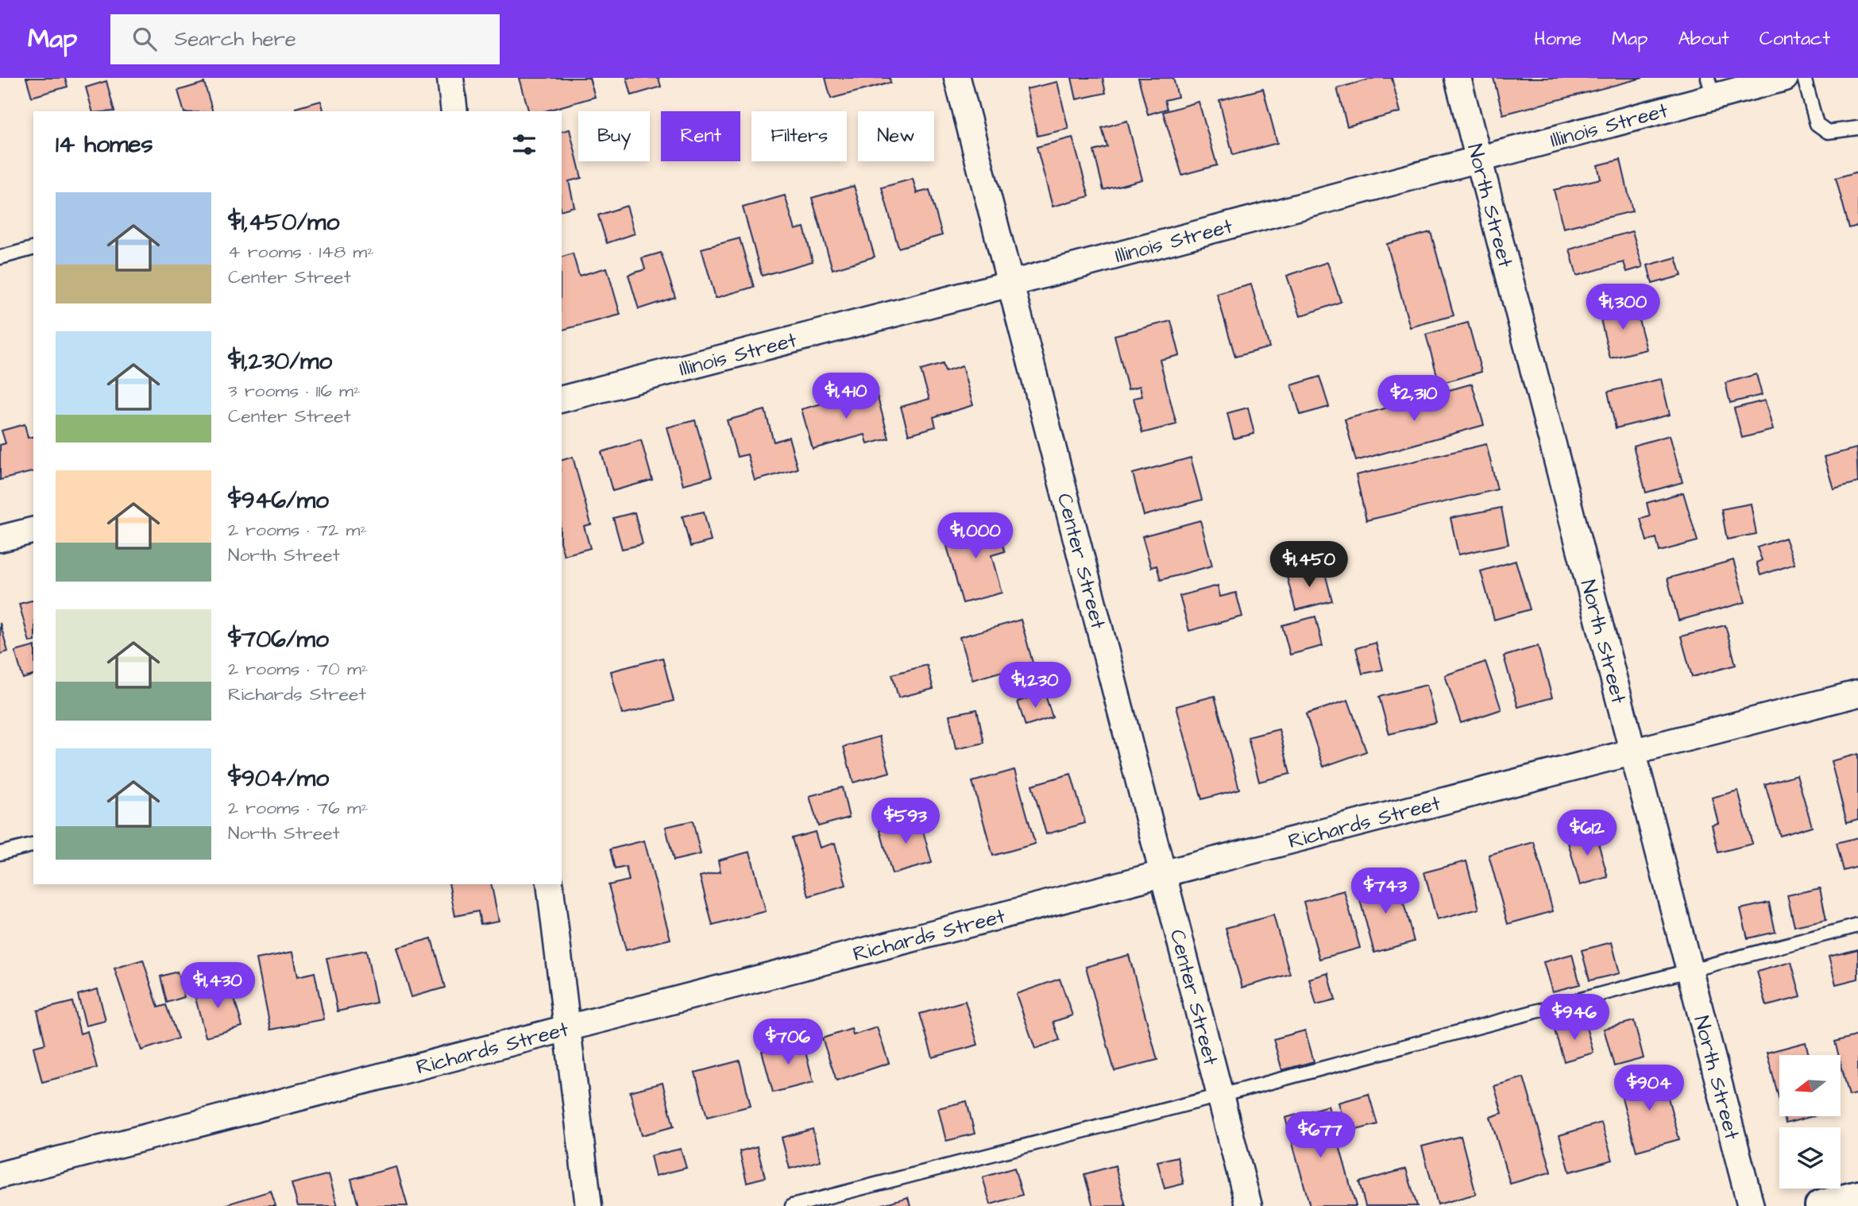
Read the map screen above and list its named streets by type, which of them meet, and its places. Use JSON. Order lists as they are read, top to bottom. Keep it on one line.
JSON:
{"streets":{"street":["Illinois Street","North Street","Center Street","Richards Street"]},"crossings":[["Illinois Street","North Street"],["Illinois Street","Center Street"],["North Street","Richards Street"],["Center Street","Richards Street"]],"north":"left","page":{"header":"Map","search":"Search here","nav":["Home","Map","About","Contact"],"chip":["Buy","Rent","Filters","New"],"heading":"14 homes","list":[{"name":"$1,450/mo","note":"4 rooms · 148 m² · Center Street"},{"name":"$1,230/mo","note":"3 rooms · 116 m² · Center Street"},{"name":"$946/mo","note":"2 rooms · 72 m² · North Street"},{"name":"$706/mo","note":"2 rooms · 70 m² · Richards Street"},{"name":"$904/mo","note":"2 rooms · 76 m² · North Street"}],"price":["$1,300","$1,410","$2,310","$1,000","$1,450","$1,230","$593","$612","$743","$1,430","$946","$706","$904","$677"]}}
